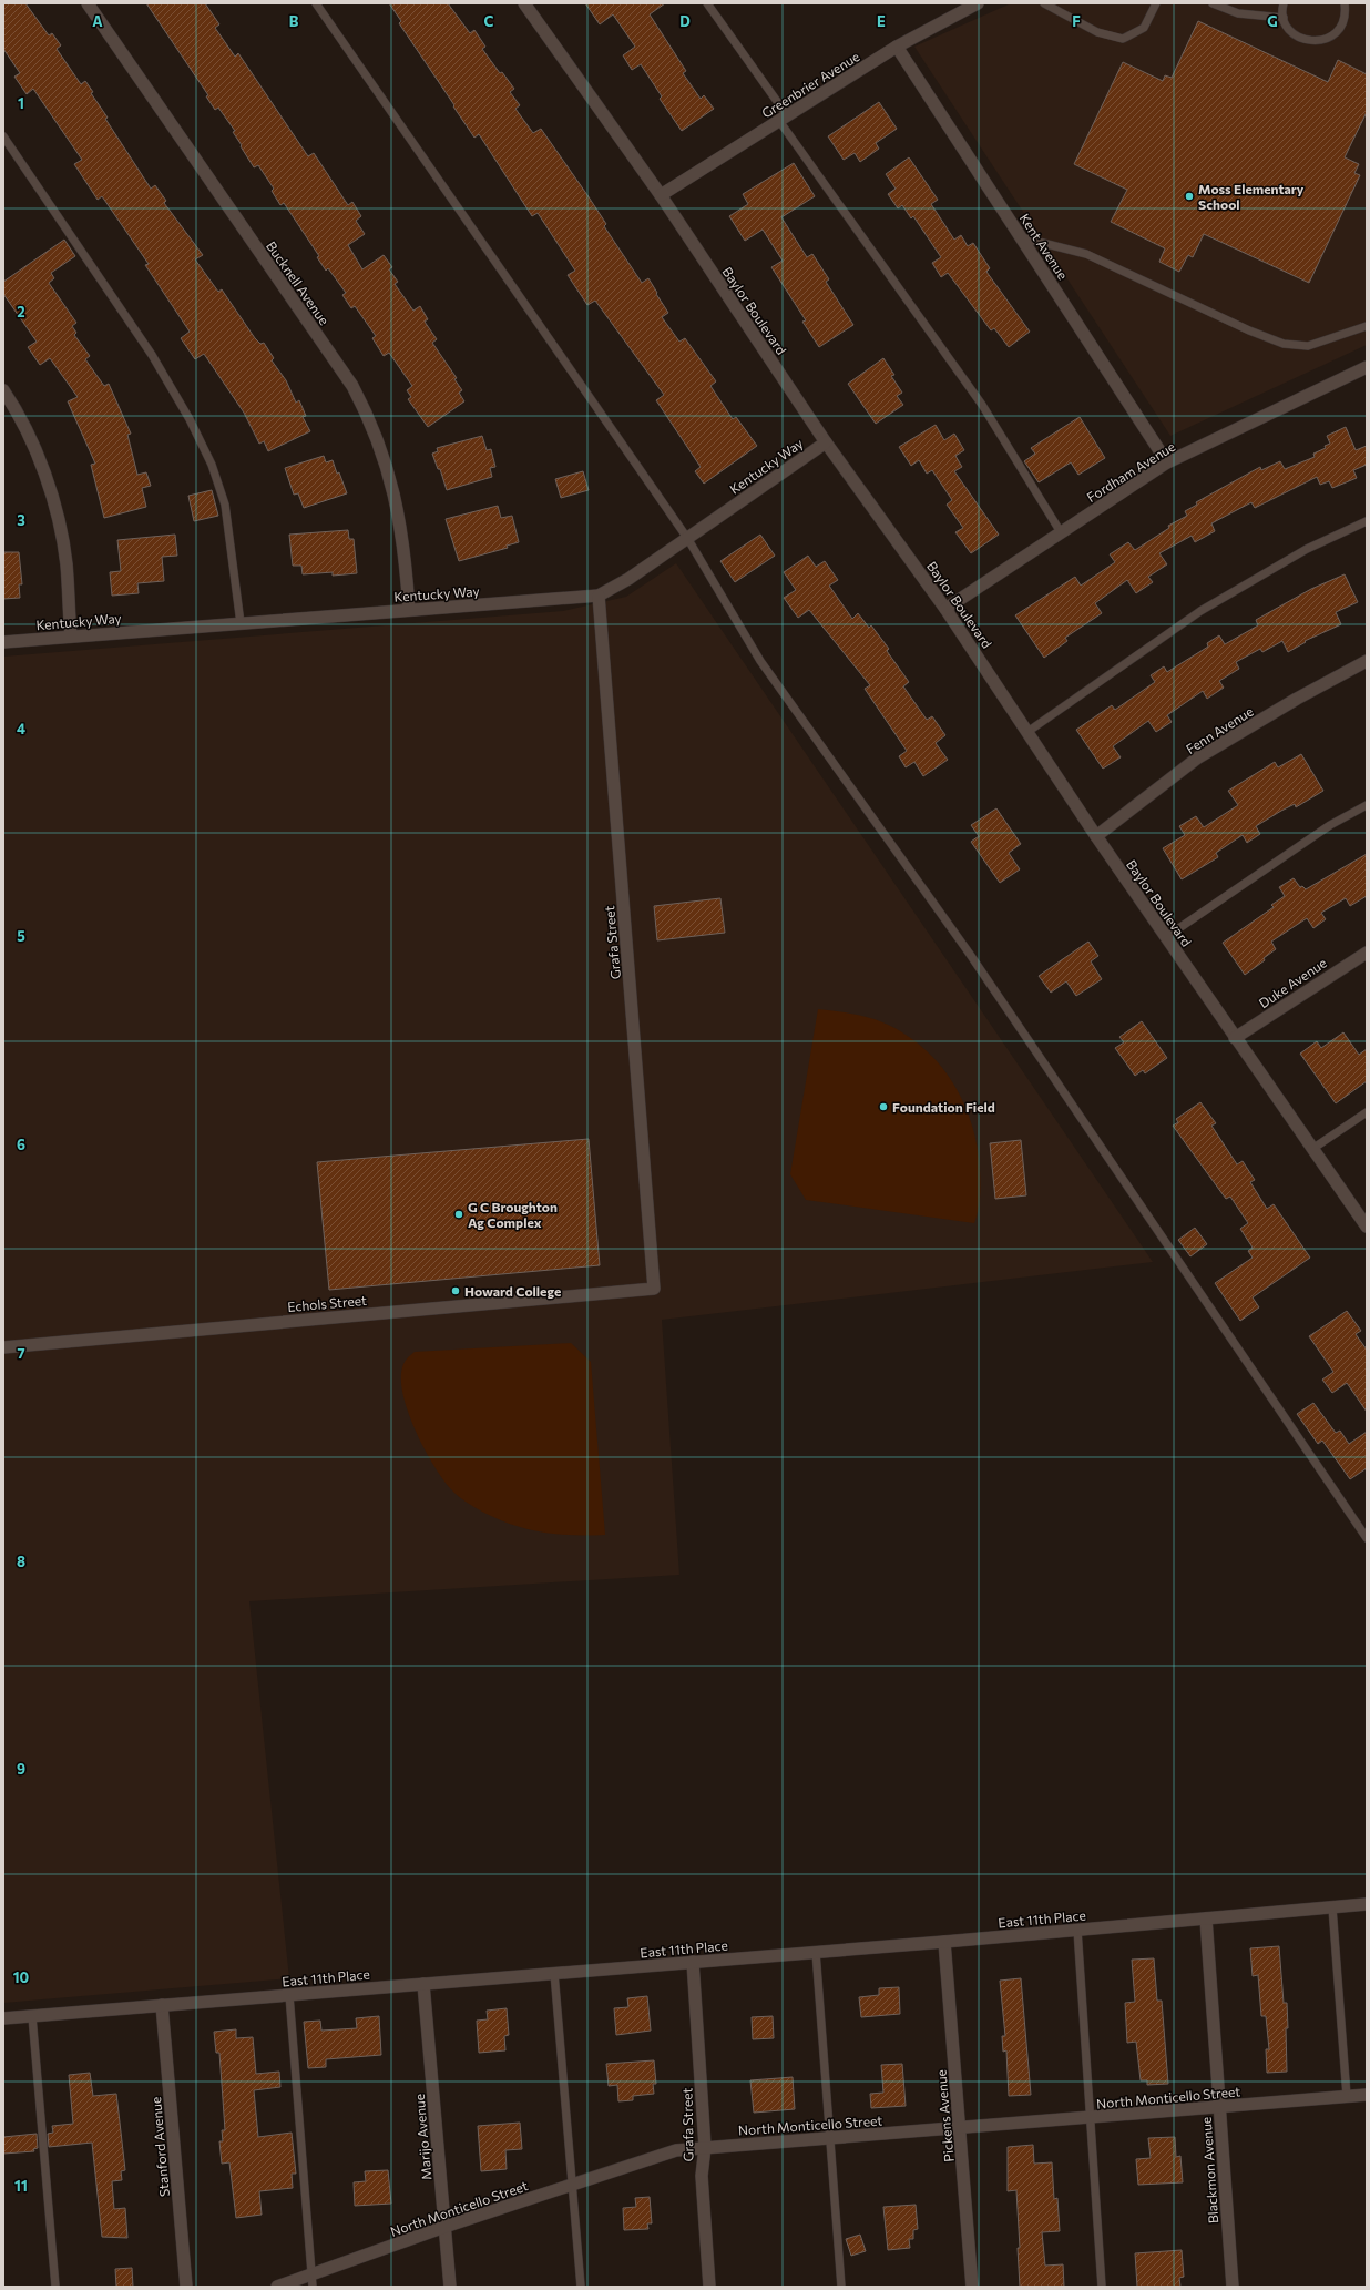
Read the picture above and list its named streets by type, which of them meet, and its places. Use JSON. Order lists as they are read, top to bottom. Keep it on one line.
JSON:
{"streets":{"street":["Greenbrier Avenue","Kent Avenue","Bucknell Avenue","Baylor Boulevard","Kentucky Way","Fordham Avenue","Fenn Avenue","Grafa Street","Duke Avenue","Echols Street","East 11th Place","North Monticello Street","Pickens Avenue","Marijo Avenue","Stanford Avenue","Blackmon Avenue"]},"crossings":[["Greenbrier Avenue","Kent Avenue"],["Greenbrier Avenue","Baylor Boulevard"],["Kent Avenue","Fordham Avenue"],["Bucknell Avenue","Kentucky Way"],["Baylor Boulevard","Kentucky Way"],["Baylor Boulevard","Fordham Avenue"],["Baylor Boulevard","Fenn Avenue"],["Baylor Boulevard","Duke Avenue"],["Kentucky Way","Grafa Street"],["Grafa Street","Echols Street"],["Grafa Street","East 11th Place"],["Grafa Street","North Monticello Street"],["East 11th Place","Pickens Avenue"],["East 11th Place","Marijo Avenue"],["East 11th Place","Stanford Avenue"],["East 11th Place","Blackmon Avenue"],["North Monticello Street","Pickens Avenue"],["North Monticello Street","Marijo Avenue"],["North Monticello Street","Blackmon Avenue"]],"places":["Moss Elementary School","Foundation Field","G C Broughton Ag Complex","Howard College"],"grid":{"columns":["A","B","C","D","E","F","G"],"rows":["1","2","3","4","5","6","7","8","9","10","11"]}}
